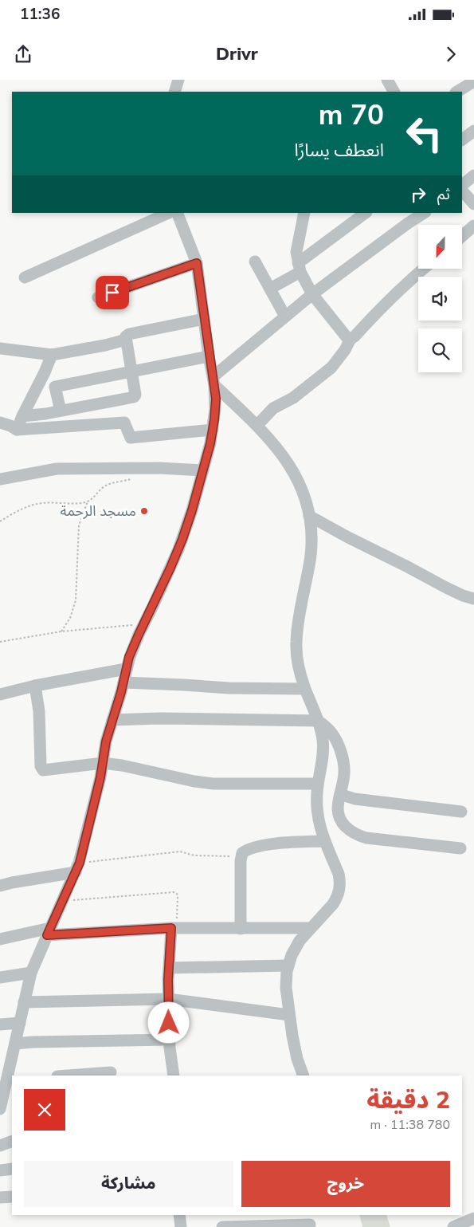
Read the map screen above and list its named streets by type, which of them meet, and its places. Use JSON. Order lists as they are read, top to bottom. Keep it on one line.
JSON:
{"places":["مسجد الرحمة"],"north":"bottom","page":{"status":"11:36","header":"Drivr","turn":["70 m","انعطف يسارًا"],"then":"ثم","heading":["2 دقيقة","780 m · 11:38"],"buttons":["خروج","مشاركة"]}}
